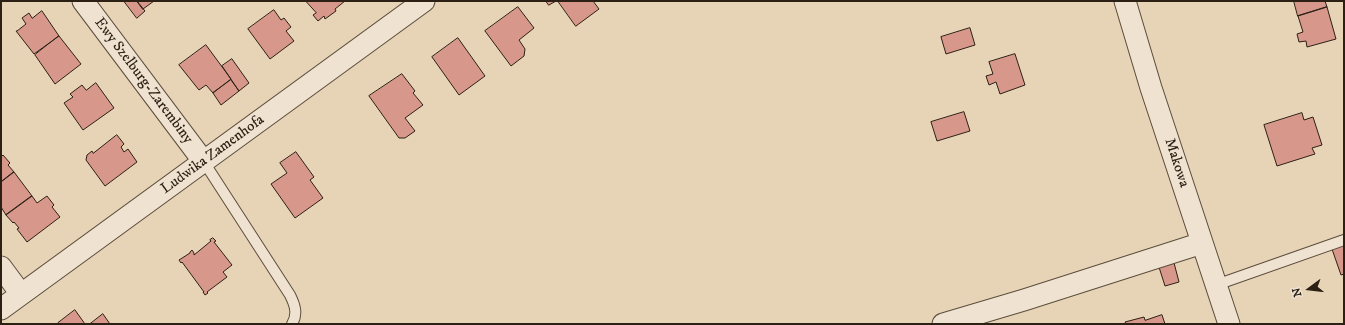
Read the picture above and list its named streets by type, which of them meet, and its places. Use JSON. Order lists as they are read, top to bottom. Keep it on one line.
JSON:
{"streets":{"street":["Ewy Szelburg-Zarembiny","Ludwika Zamenhofa","Makowa"]},"crossings":[["Ewy Szelburg-Zarembiny","Ludwika Zamenhofa"]],"north":"left"}
